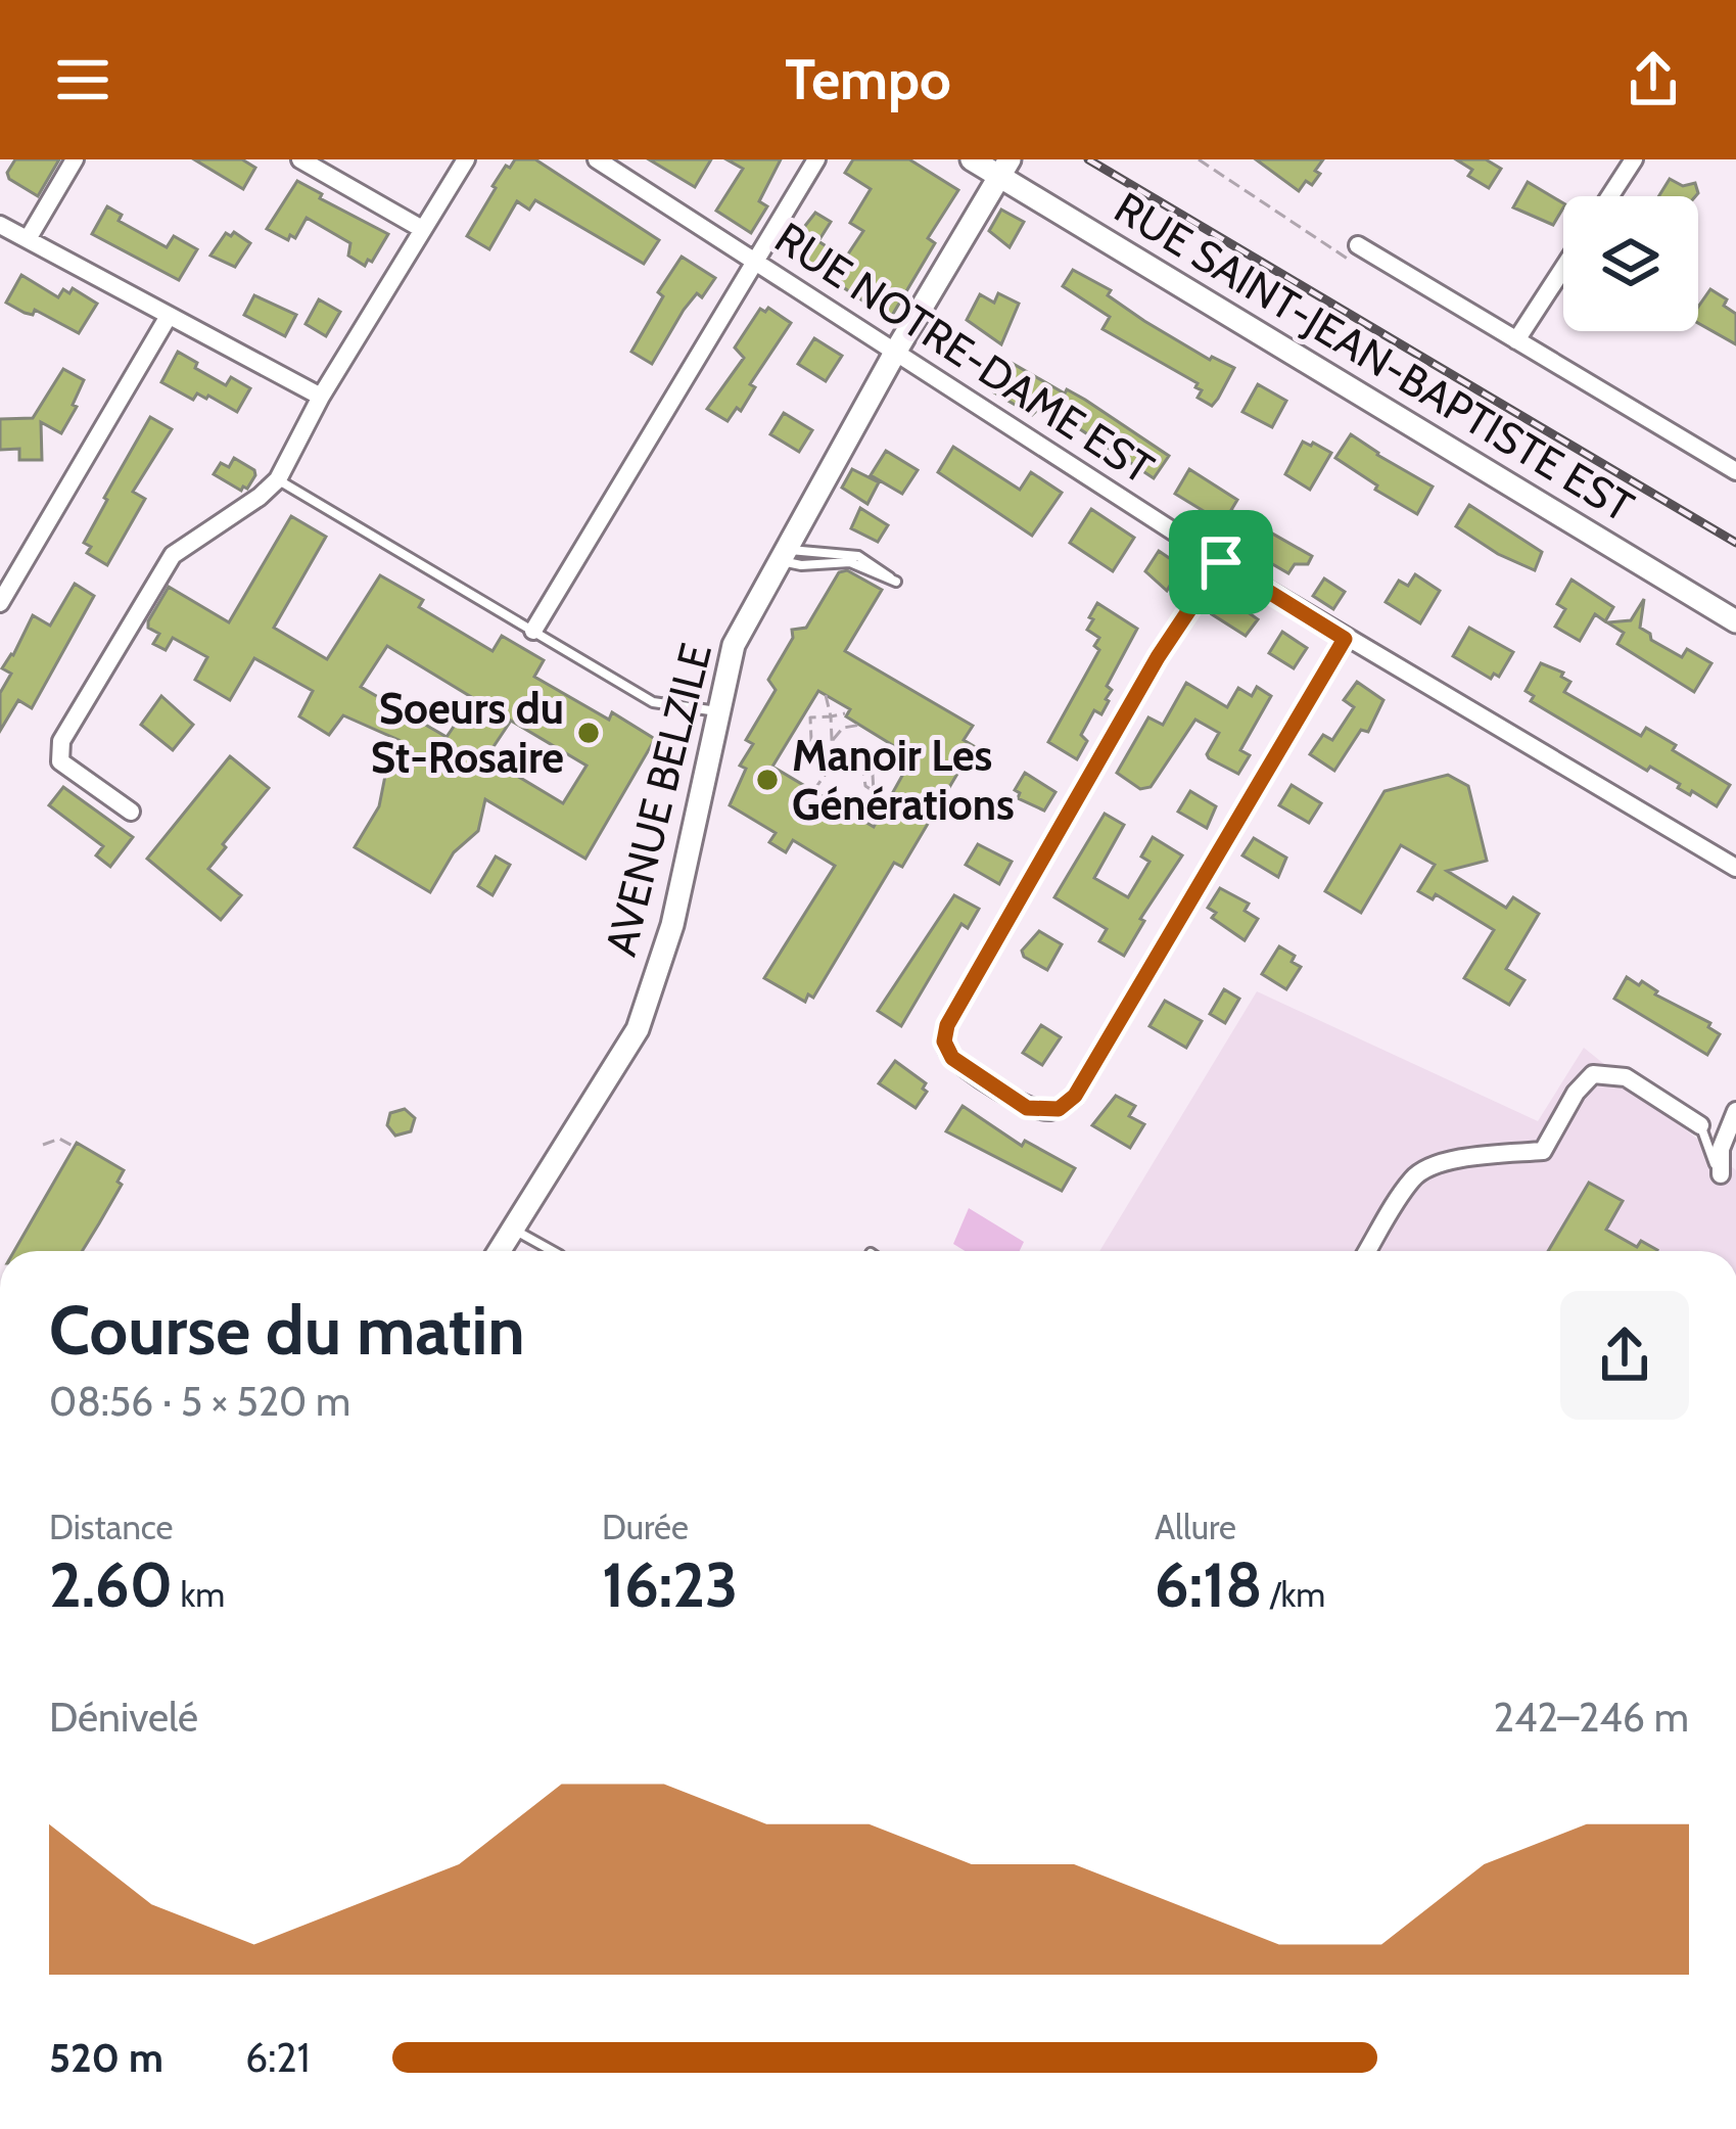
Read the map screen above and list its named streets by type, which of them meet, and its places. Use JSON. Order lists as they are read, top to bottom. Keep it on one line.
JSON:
{"streets":{"street":["RUE NOTRE-DAME EST","RUE SAINT-JEAN-BAPTISTE EST","AVENUE BELZILE"]},"crossings":[["RUE NOTRE-DAME EST","AVENUE BELZILE"],["RUE SAINT-JEAN-BAPTISTE EST","AVENUE BELZILE"]],"places":["Soeurs du St-Rosaire","Manoir Les Générations"],"page":{"header":"Tempo","heading":["Course du matin","08:56 · 5 × 520 m"],"stats":[["Distance","2.60 km"],["Durée","16:23"],["Allure","6:18 /km"]],"chart":["Dénivelé","242–246 m"],"list":[{"name":"520 m","note":"6:21"}]}}
